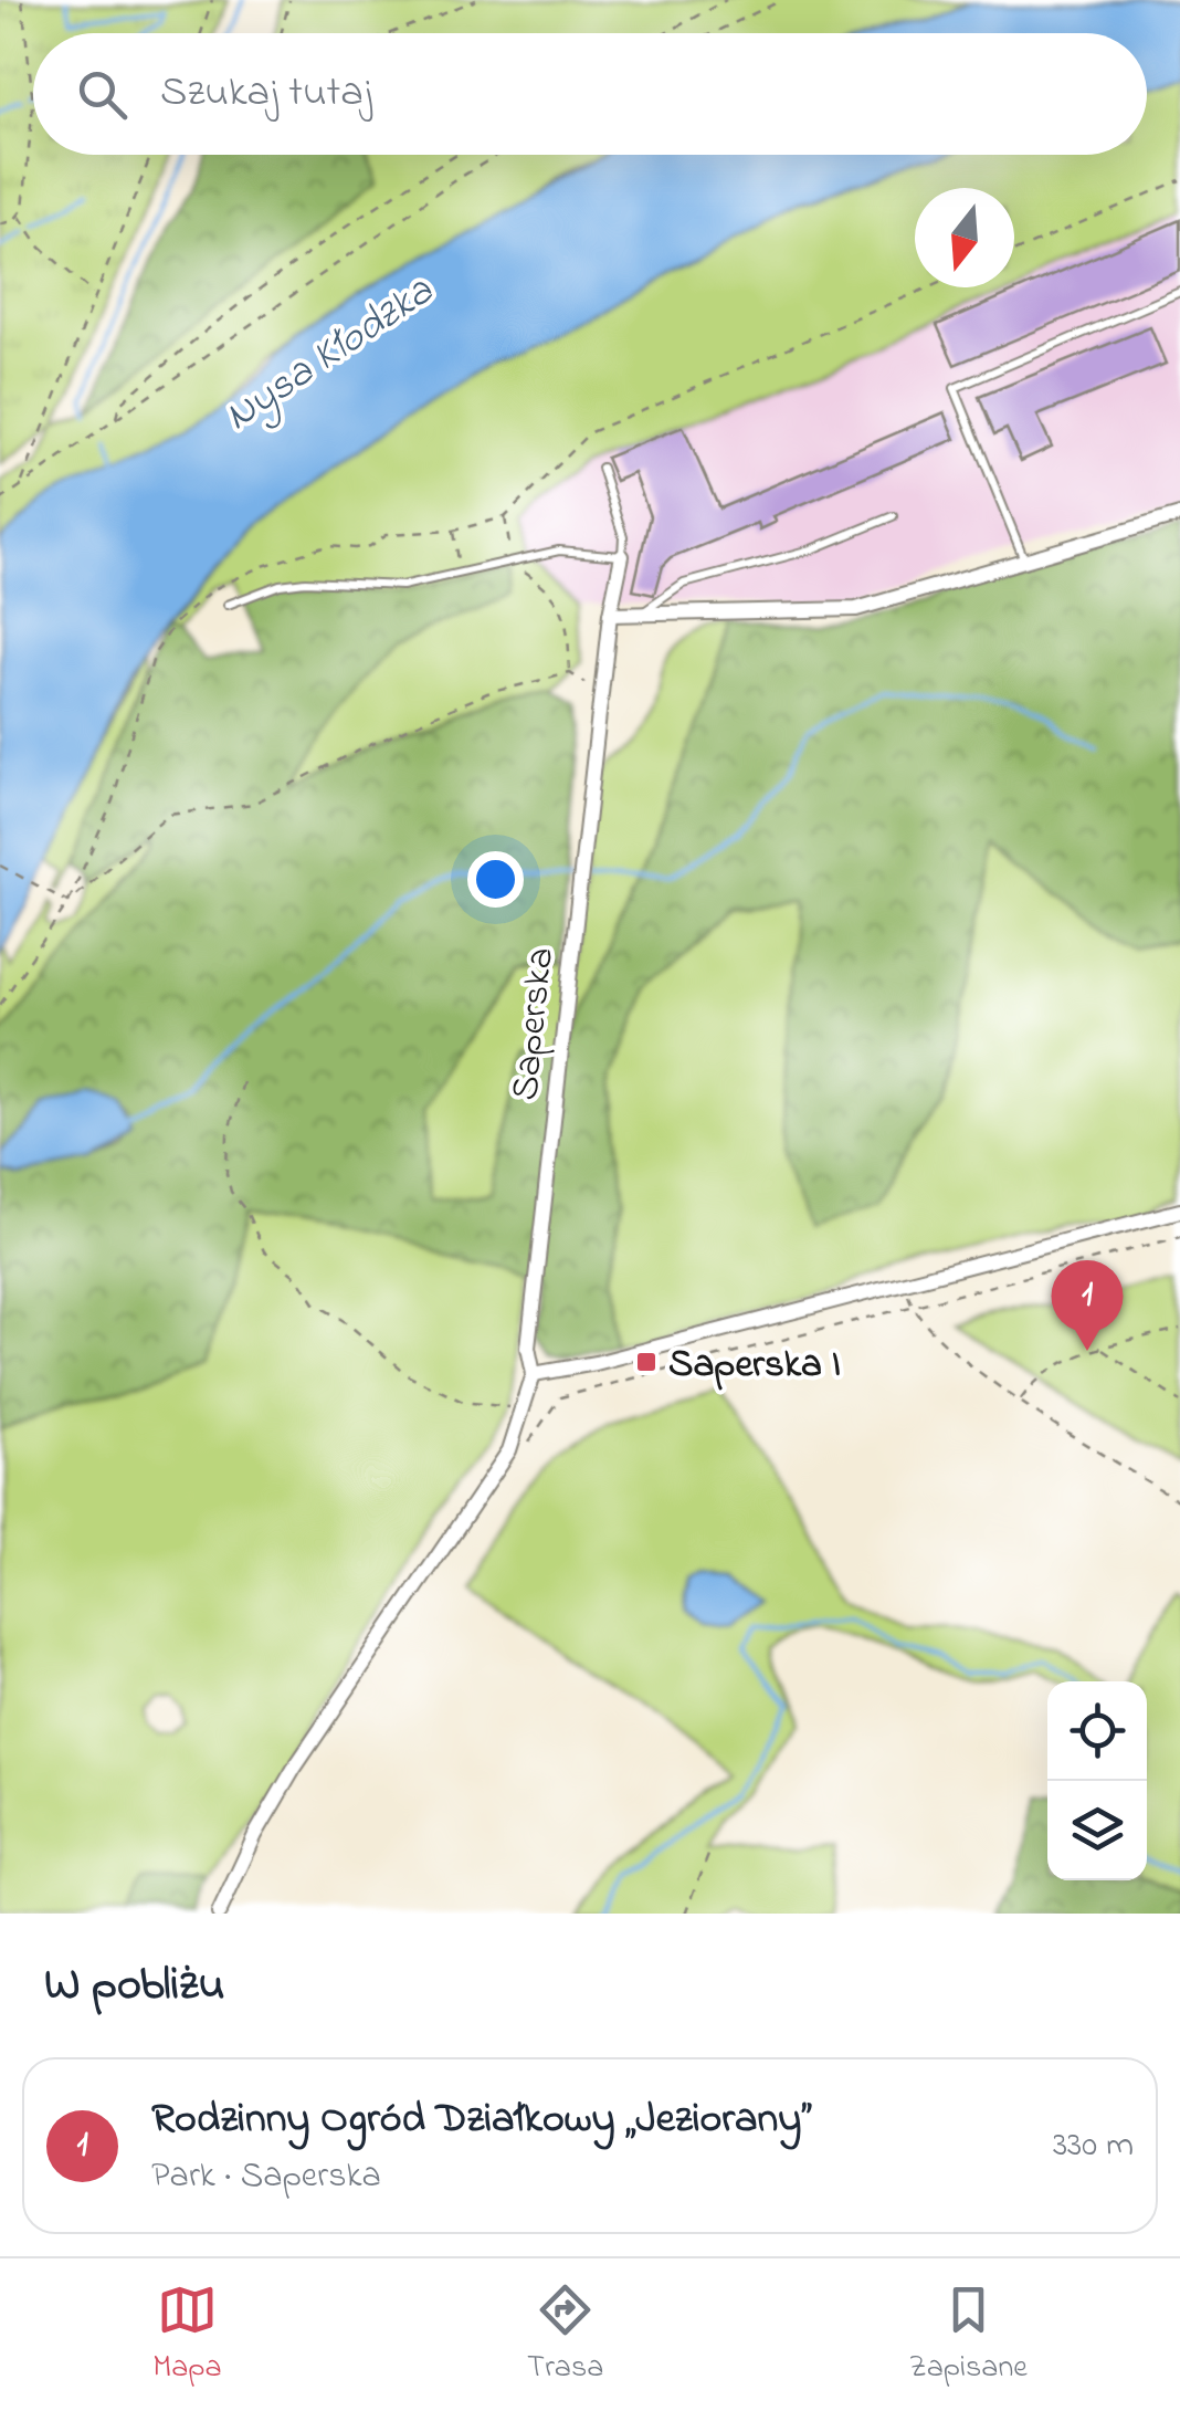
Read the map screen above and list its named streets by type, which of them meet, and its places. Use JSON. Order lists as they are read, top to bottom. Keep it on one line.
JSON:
{"streets":{"street":["Saperska"]},"water":["Nysa Kłodzka"],"places":{"transit":["Saperska I"]},"north":"bottom","page":{"search":"Szukaj tutaj","pins":"1","heading":"W pobliżu","list":[{"mark":"1","name":"Rodzinny Ogród Działkowy „Jeziorany”","note":"Park · Saperska","value":"330 m"}],"nav":["Mapa","Trasa","Zapisane"]}}
